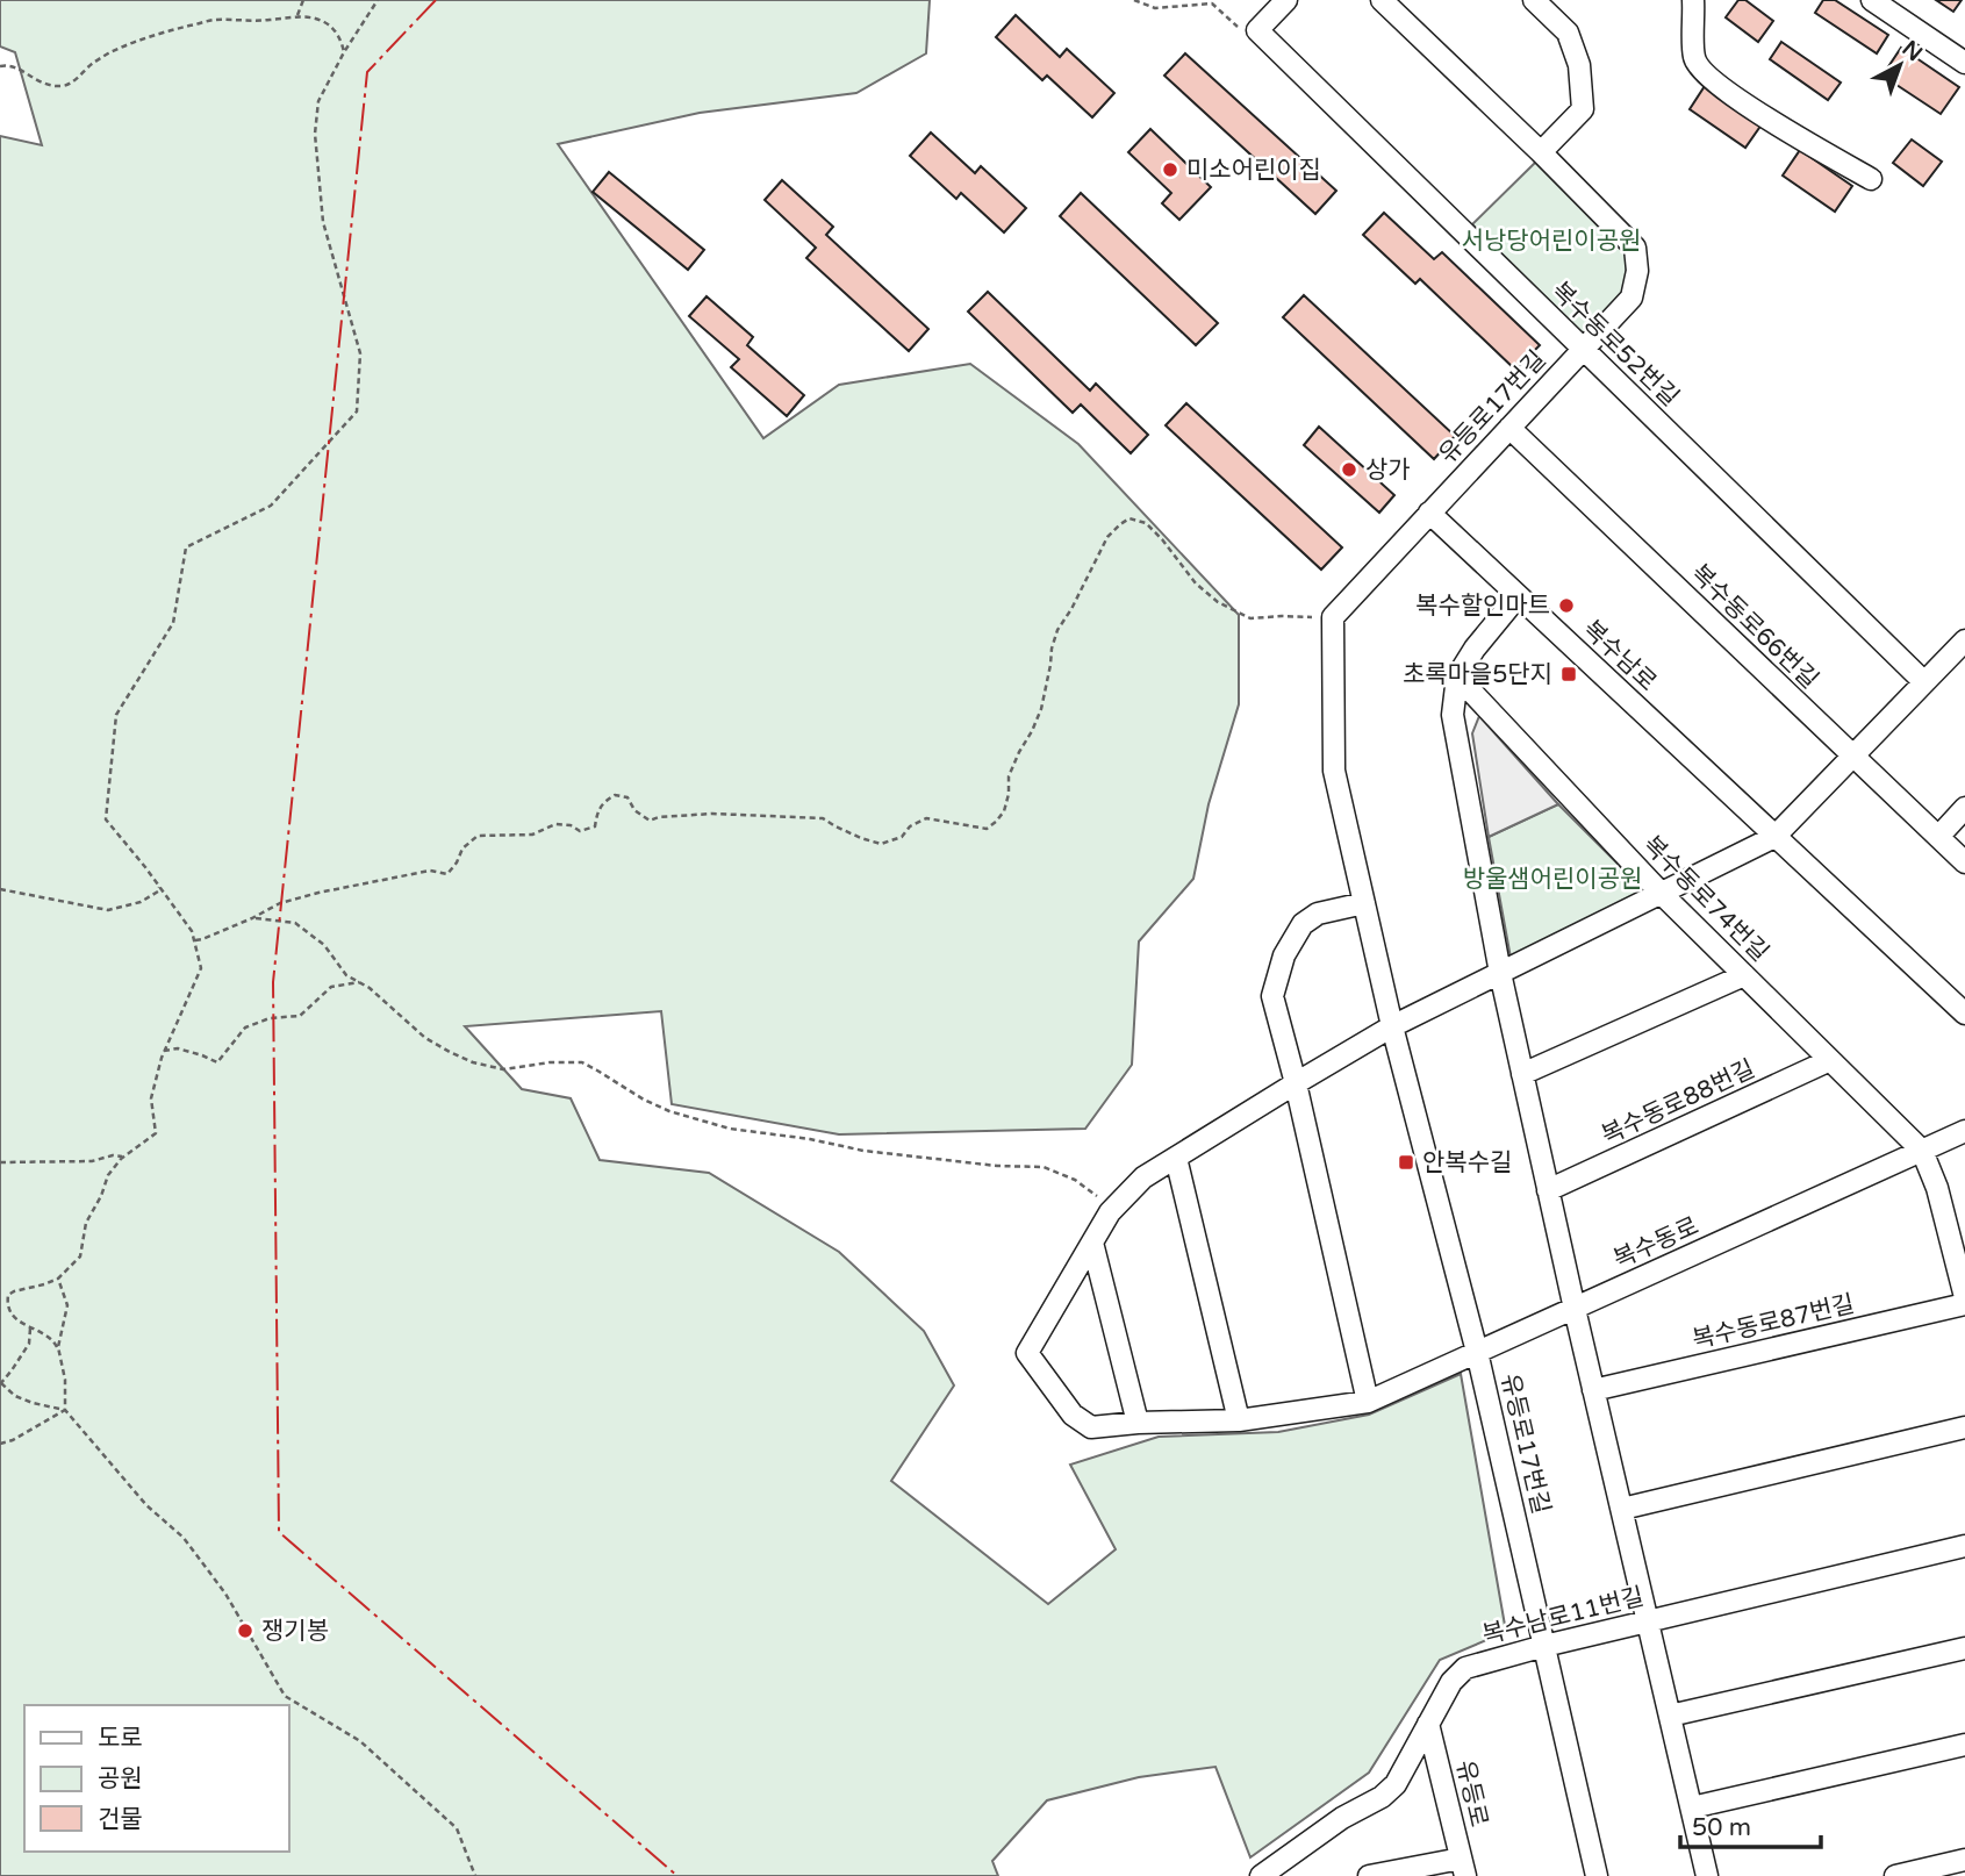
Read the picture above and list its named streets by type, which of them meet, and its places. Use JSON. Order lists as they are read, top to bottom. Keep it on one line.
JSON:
{"streets":{"street":["복수동로52번길","유등로17번길","복수동로66번길","복수남로","복수동로74번길","복수동로88번길","복수동로","복수동로87번길","복수남로11번길","유등로"]},"crossings":[["복수동로52번길","유등로17번길"],["유등로17번길","복수동로66번길"],["유등로17번길","복수남로"],["유등로17번길","복수동로"],["유등로17번길","복수남로11번길"],["복수동로74번길","복수동로88번길"],["복수동로74번길","복수동로"],["복수남로11번길","유등로"]],"parks":["서낭당어린이공원","방울샘어린이공원"],"places":{"other":["미소어린이집","상가","복수할인마트","쟁기봉"],"transit":["초록마을5단지","안복수길"]},"legend":["도로","공원","건물"],"scale_bar":"50 m","north":"top right"}
